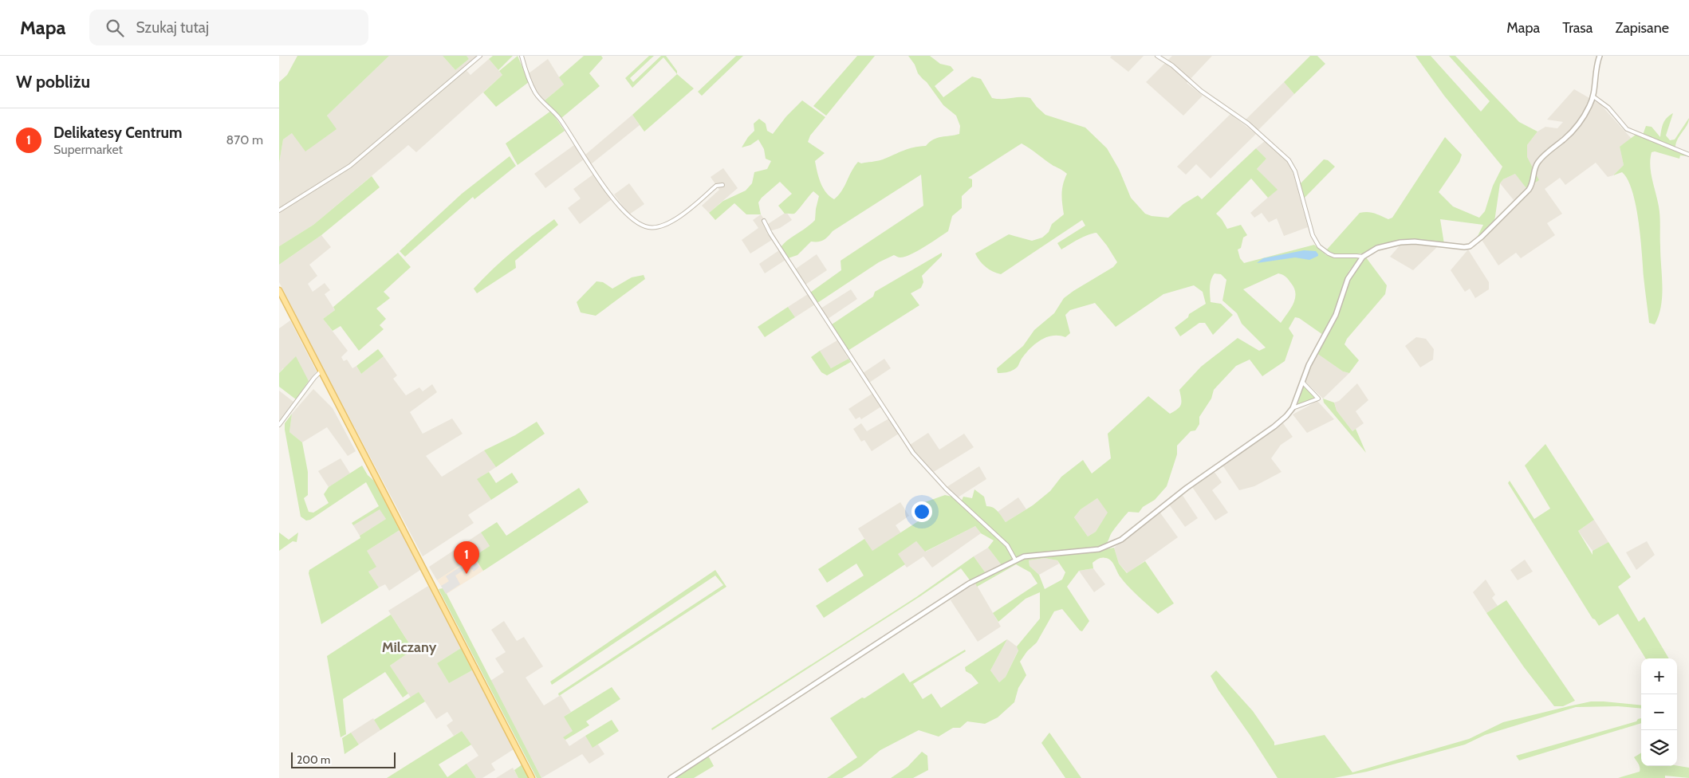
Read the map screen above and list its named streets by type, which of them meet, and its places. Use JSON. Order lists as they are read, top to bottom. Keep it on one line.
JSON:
{"districts":["Milczany"],"scale_bar":"200 m","page":{"header":"Mapa","search":"Szukaj tutaj","nav":["Mapa","Trasa","Zapisane"],"heading":"W pobliżu","list":[{"mark":"1","name":"Delikatesy Centrum","note":"Supermarket","value":"870 m"}],"pins":"1","map_buttons":["+","−"],"scale":"200 m"}}
